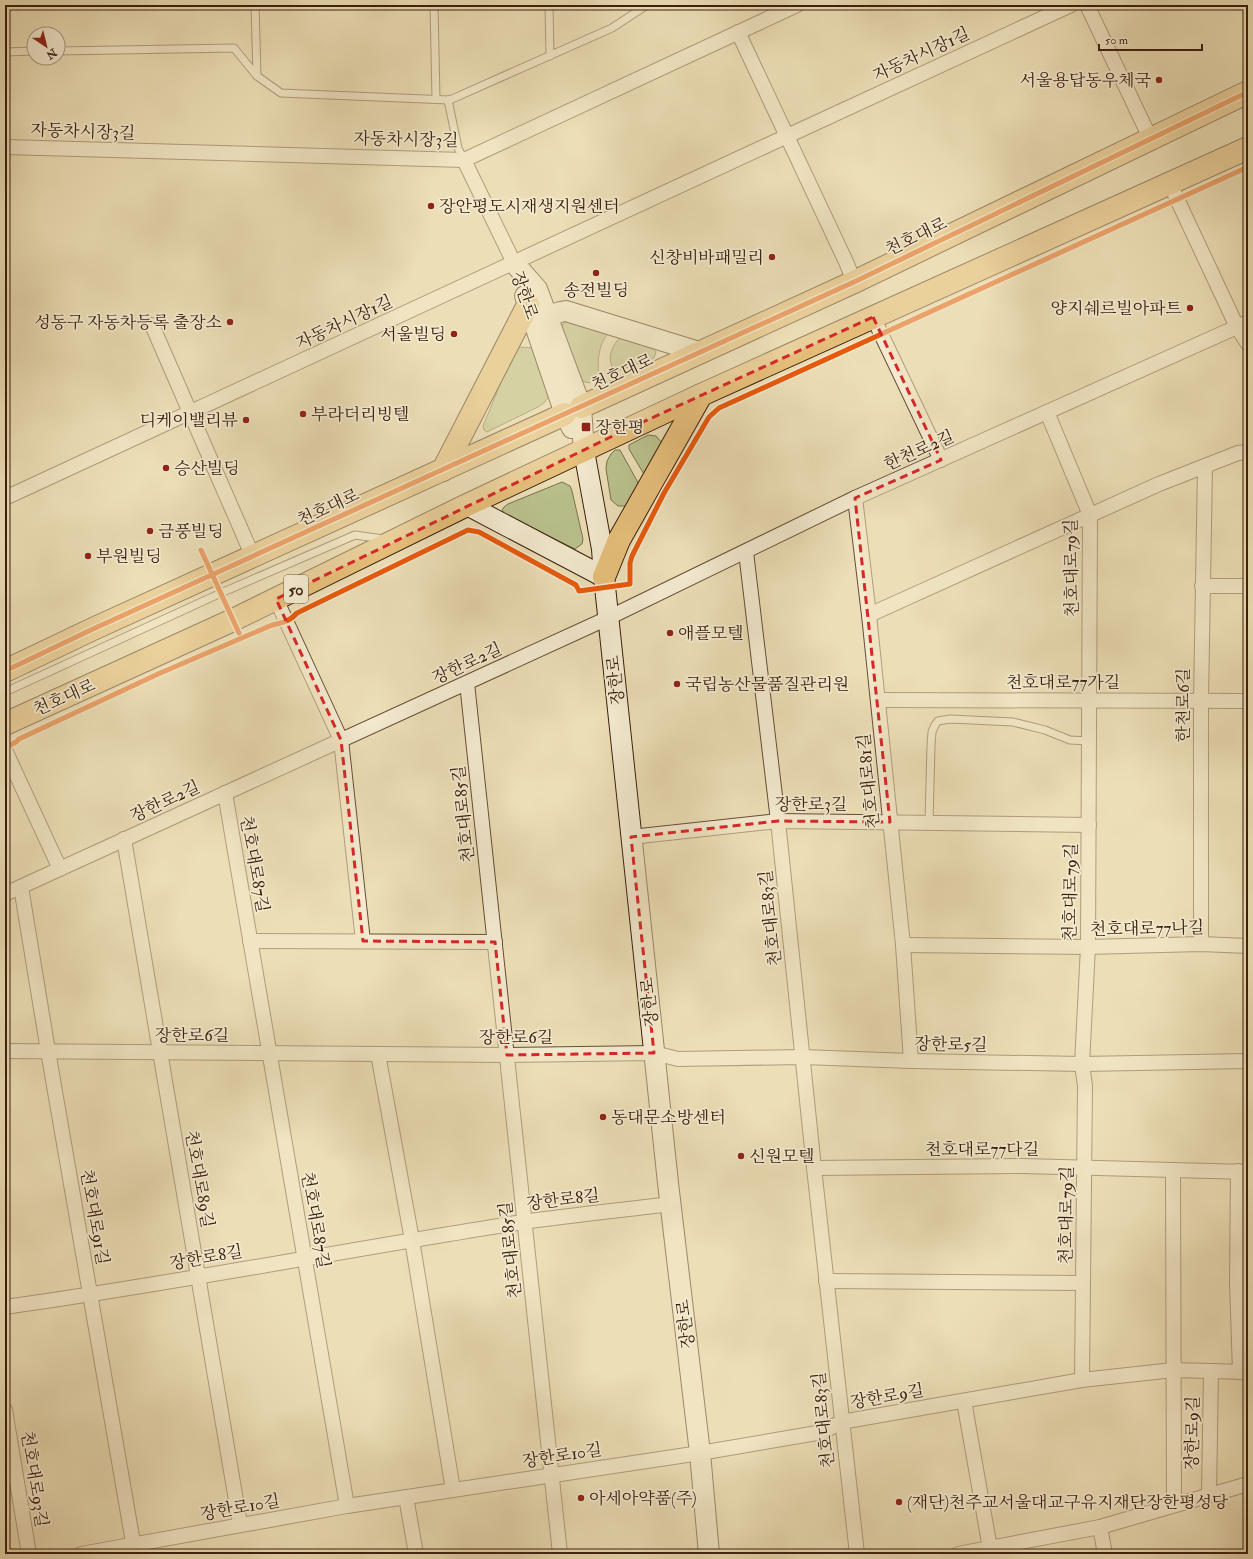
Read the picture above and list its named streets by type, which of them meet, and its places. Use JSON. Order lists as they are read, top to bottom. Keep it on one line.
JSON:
{"streets":{"main road":["천호대로","50"],"street":["자동차시장1길","자동차시장3길","장한로","한천로2길","천호대로79길","장한로2길","천호대로77가길","한천로6길","천호대로81길","장한로3길","천호대로85길","천호대로87길","천호대로83길","천호대로77나길","장한로6길","장한로5길","천호대로77다길","천호대로89길","장한로8길","천호대로91길","장한로9길","장한로10길","천호대로93길"]},"crossings":[["자동차시장1길","장한로"],["천호대로","장한로"],["장한로","한천로2길"],["장한로","장한로2길"],["장한로","장한로3길"],["장한로","장한로6길"],["장한로","장한로5길"],["장한로","장한로8길"],["장한로","장한로9길"],["장한로","장한로10길"],["한천로2길","천호대로79길"],["한천로2길","장한로2길"],["한천로2길","천호대로81길"],["한천로2길","천호대로83길"],["천호대로79길","천호대로77가길"],["천호대로79길","장한로3길"],["천호대로79길","천호대로77나길"],["천호대로79길","장한로5길"],["천호대로79길","천호대로77다길"],["천호대로79길","장한로9길"],["장한로2길","천호대로85길"],["장한로2길","천호대로87길"],["장한로2길","천호대로89길"],["장한로2길","천호대로91길"],["천호대로77가길","한천로6길"],["천호대로77가길","천호대로81길"],["한천로6길","천호대로77나길"],["천호대로81길","장한로3길"],["천호대로81길","천호대로77나길"],["천호대로81길","장한로5길"],["장한로3길","천호대로83길"],["천호대로85길","장한로6길"],["천호대로85길","장한로8길"],["천호대로85길","장한로10길"],["천호대로87길","장한로6길"],["천호대로87길","장한로8길"],["천호대로87길","장한로10길"],["천호대로83길","장한로5길"],["천호대로83길","천호대로77다길"],["천호대로83길","장한로9길"],["장한로6길","장한로5길"],["장한로6길","천호대로89길"],["장한로6길","천호대로91길"],["천호대로77다길","장한로9길"],["천호대로89길","장한로8길"],["천호대로89길","장한로10길"],["장한로8길","천호대로91길"],["천호대로91길","장한로10길"],["장한로9길","장한로10길"]],"places":{"other":["서울용답동우체국","장안평도시재생지원센터","신창비바패밀리","송전빌딩","양지쉐르빌아파트","성동구 자동차등록 출장소","서울빌딩","부라더리빙텔","디케이밸리뷰","승산빌딩","금풍빌딩","부원빌딩","애플모텔","국립농산물품질관리원","동대문소방센터","신원모텔","아세아약품(주)","(재단)천주교서울대교구유지재단장한평성당"],"transit":["장한평"]},"scale_bar":"50 m","north":"bottom right"}
